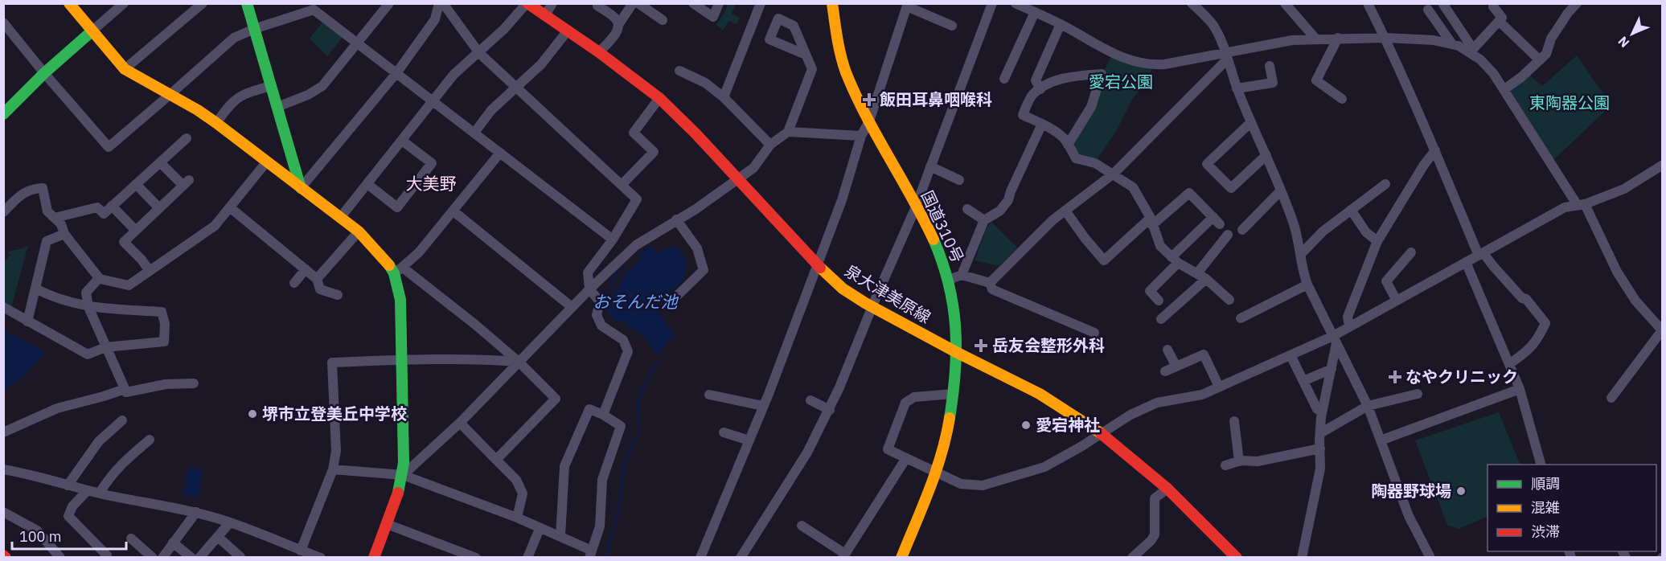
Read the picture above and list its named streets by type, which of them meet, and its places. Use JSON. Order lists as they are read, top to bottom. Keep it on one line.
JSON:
{"streets":{"main road":["国道310号","泉大津美原線"]},"crossings":[["国道310号","泉大津美原線"]],"districts":["大美野"],"water":["おそんだ池"],"parks":["愛宕公園","東陶器公園"],"places":{"health":["飯田耳鼻咽喉科","岳友会整形外科","なやクリニック"],"other":["堺市立登美丘中学校","愛宕神社","陶器野球場"]},"legend":["順調","混雑","渋滞"],"scale_bar":"100 m","north":"bottom left"}
